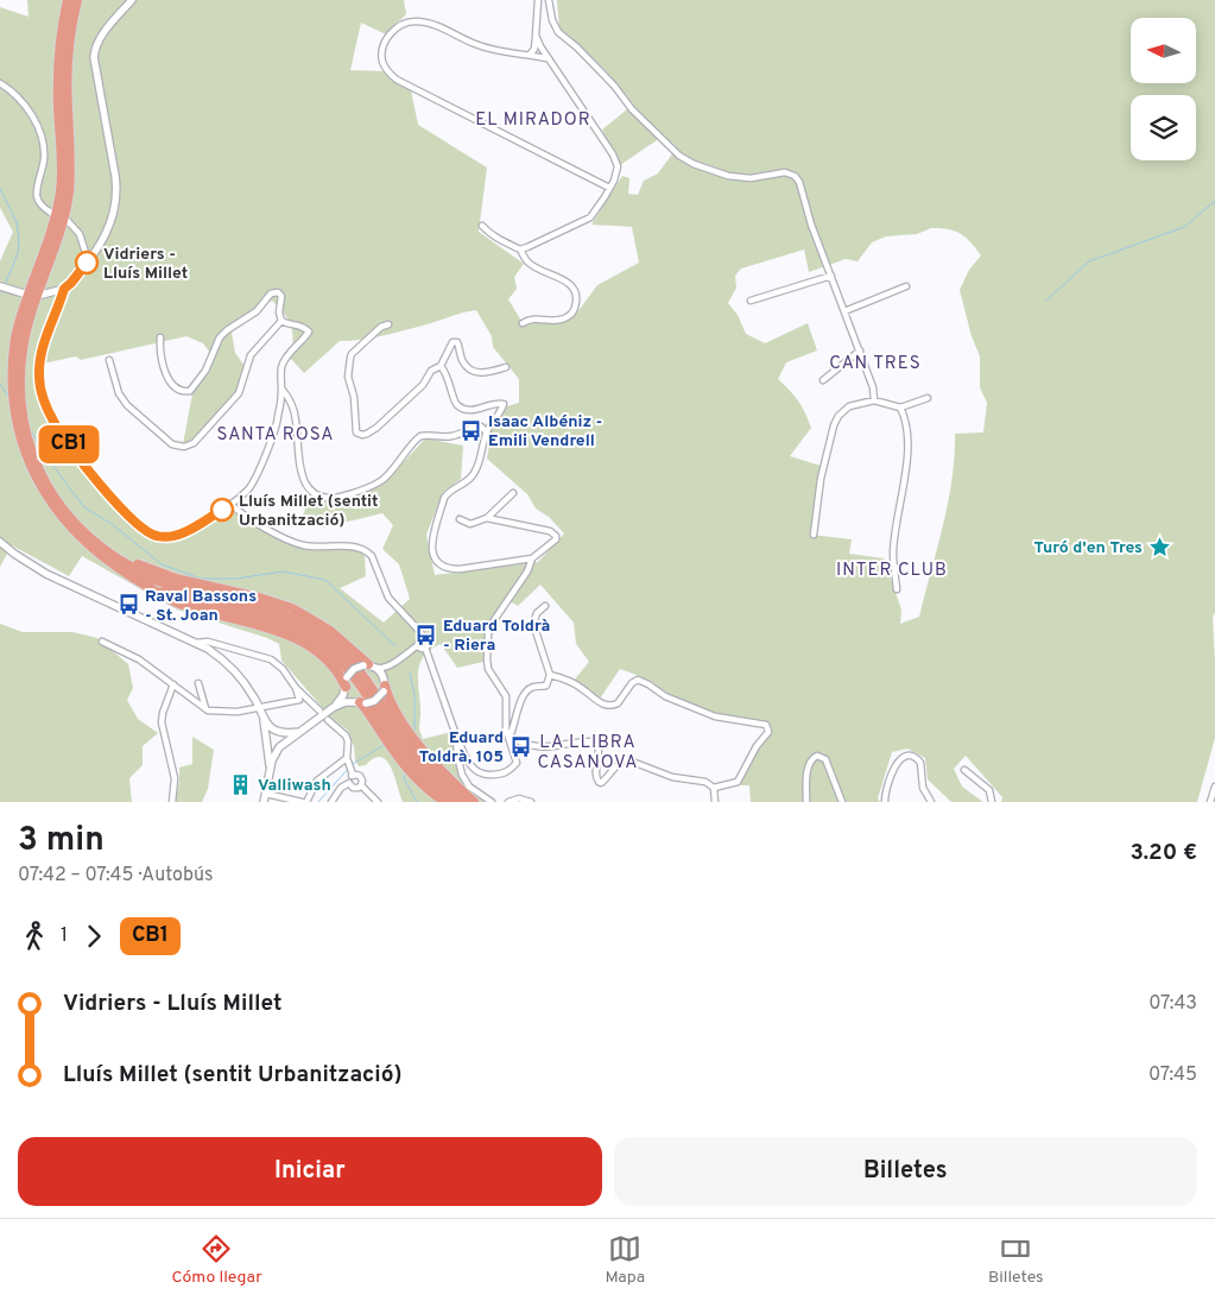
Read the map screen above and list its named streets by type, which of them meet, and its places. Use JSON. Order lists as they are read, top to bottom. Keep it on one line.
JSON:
{"districts":["EL MIRADOR","CAN TRES","SANTA ROSA","INTER CLUB","LA LLIBRA CASANOVA"],"places":{"other":["Vidriers - Lluís Millet","Lluís Millet (sentit Urbanització)"],"bus stop":["Isaac Albéniz - Emili Vendrell","Raval Bassons - St. Joan","Eduard Toldrà - Riera","Eduard Toldrà, 105"],"place":["Turó d'en Tres"],"building":["Valliwash"]},"lines":["bus line CB1"],"north":"left","page":{"on_map":"CB1","heading":["3 min","07:42 – 07:45 · Autobús","3.20 €"],"legs":["1","CB1"],"list":[{"name":"Vidriers - Lluís Millet","value":"07:43"},{"name":"Lluís Millet (sentit Urbanització)","value":"07:45"}],"buttons":["Iniciar","Billetes"],"tabs":["Cómo llegar","Mapa","Billetes"]}}
